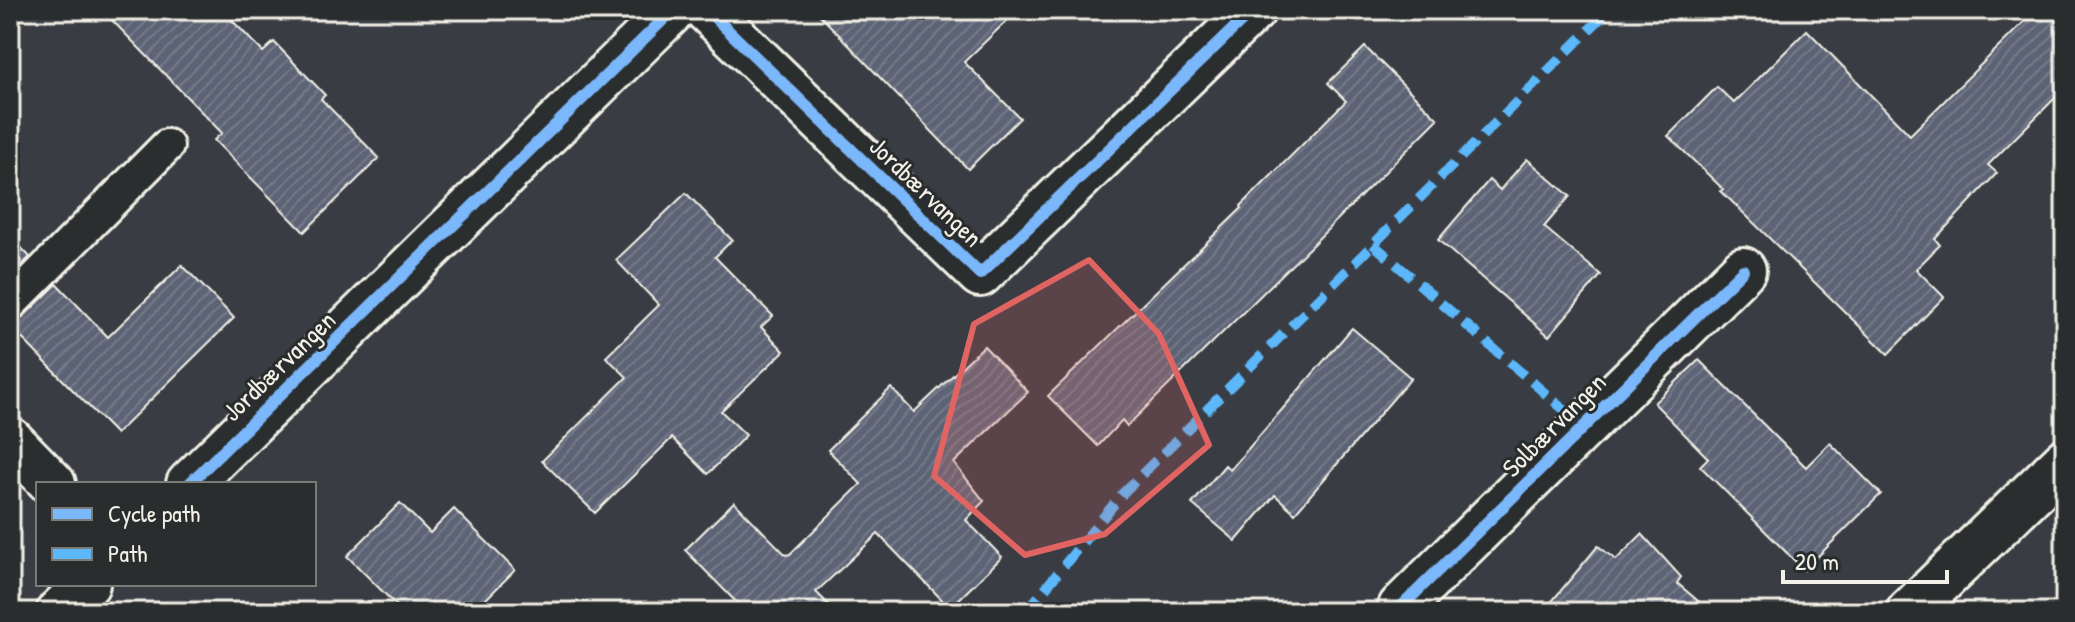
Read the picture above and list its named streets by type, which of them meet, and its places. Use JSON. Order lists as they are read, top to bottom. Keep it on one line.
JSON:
{"streets":{"street":["Jordbærvangen","Solbærvangen"]},"legend":["Cycle path","Path"],"scale_bar":"20 m"}
